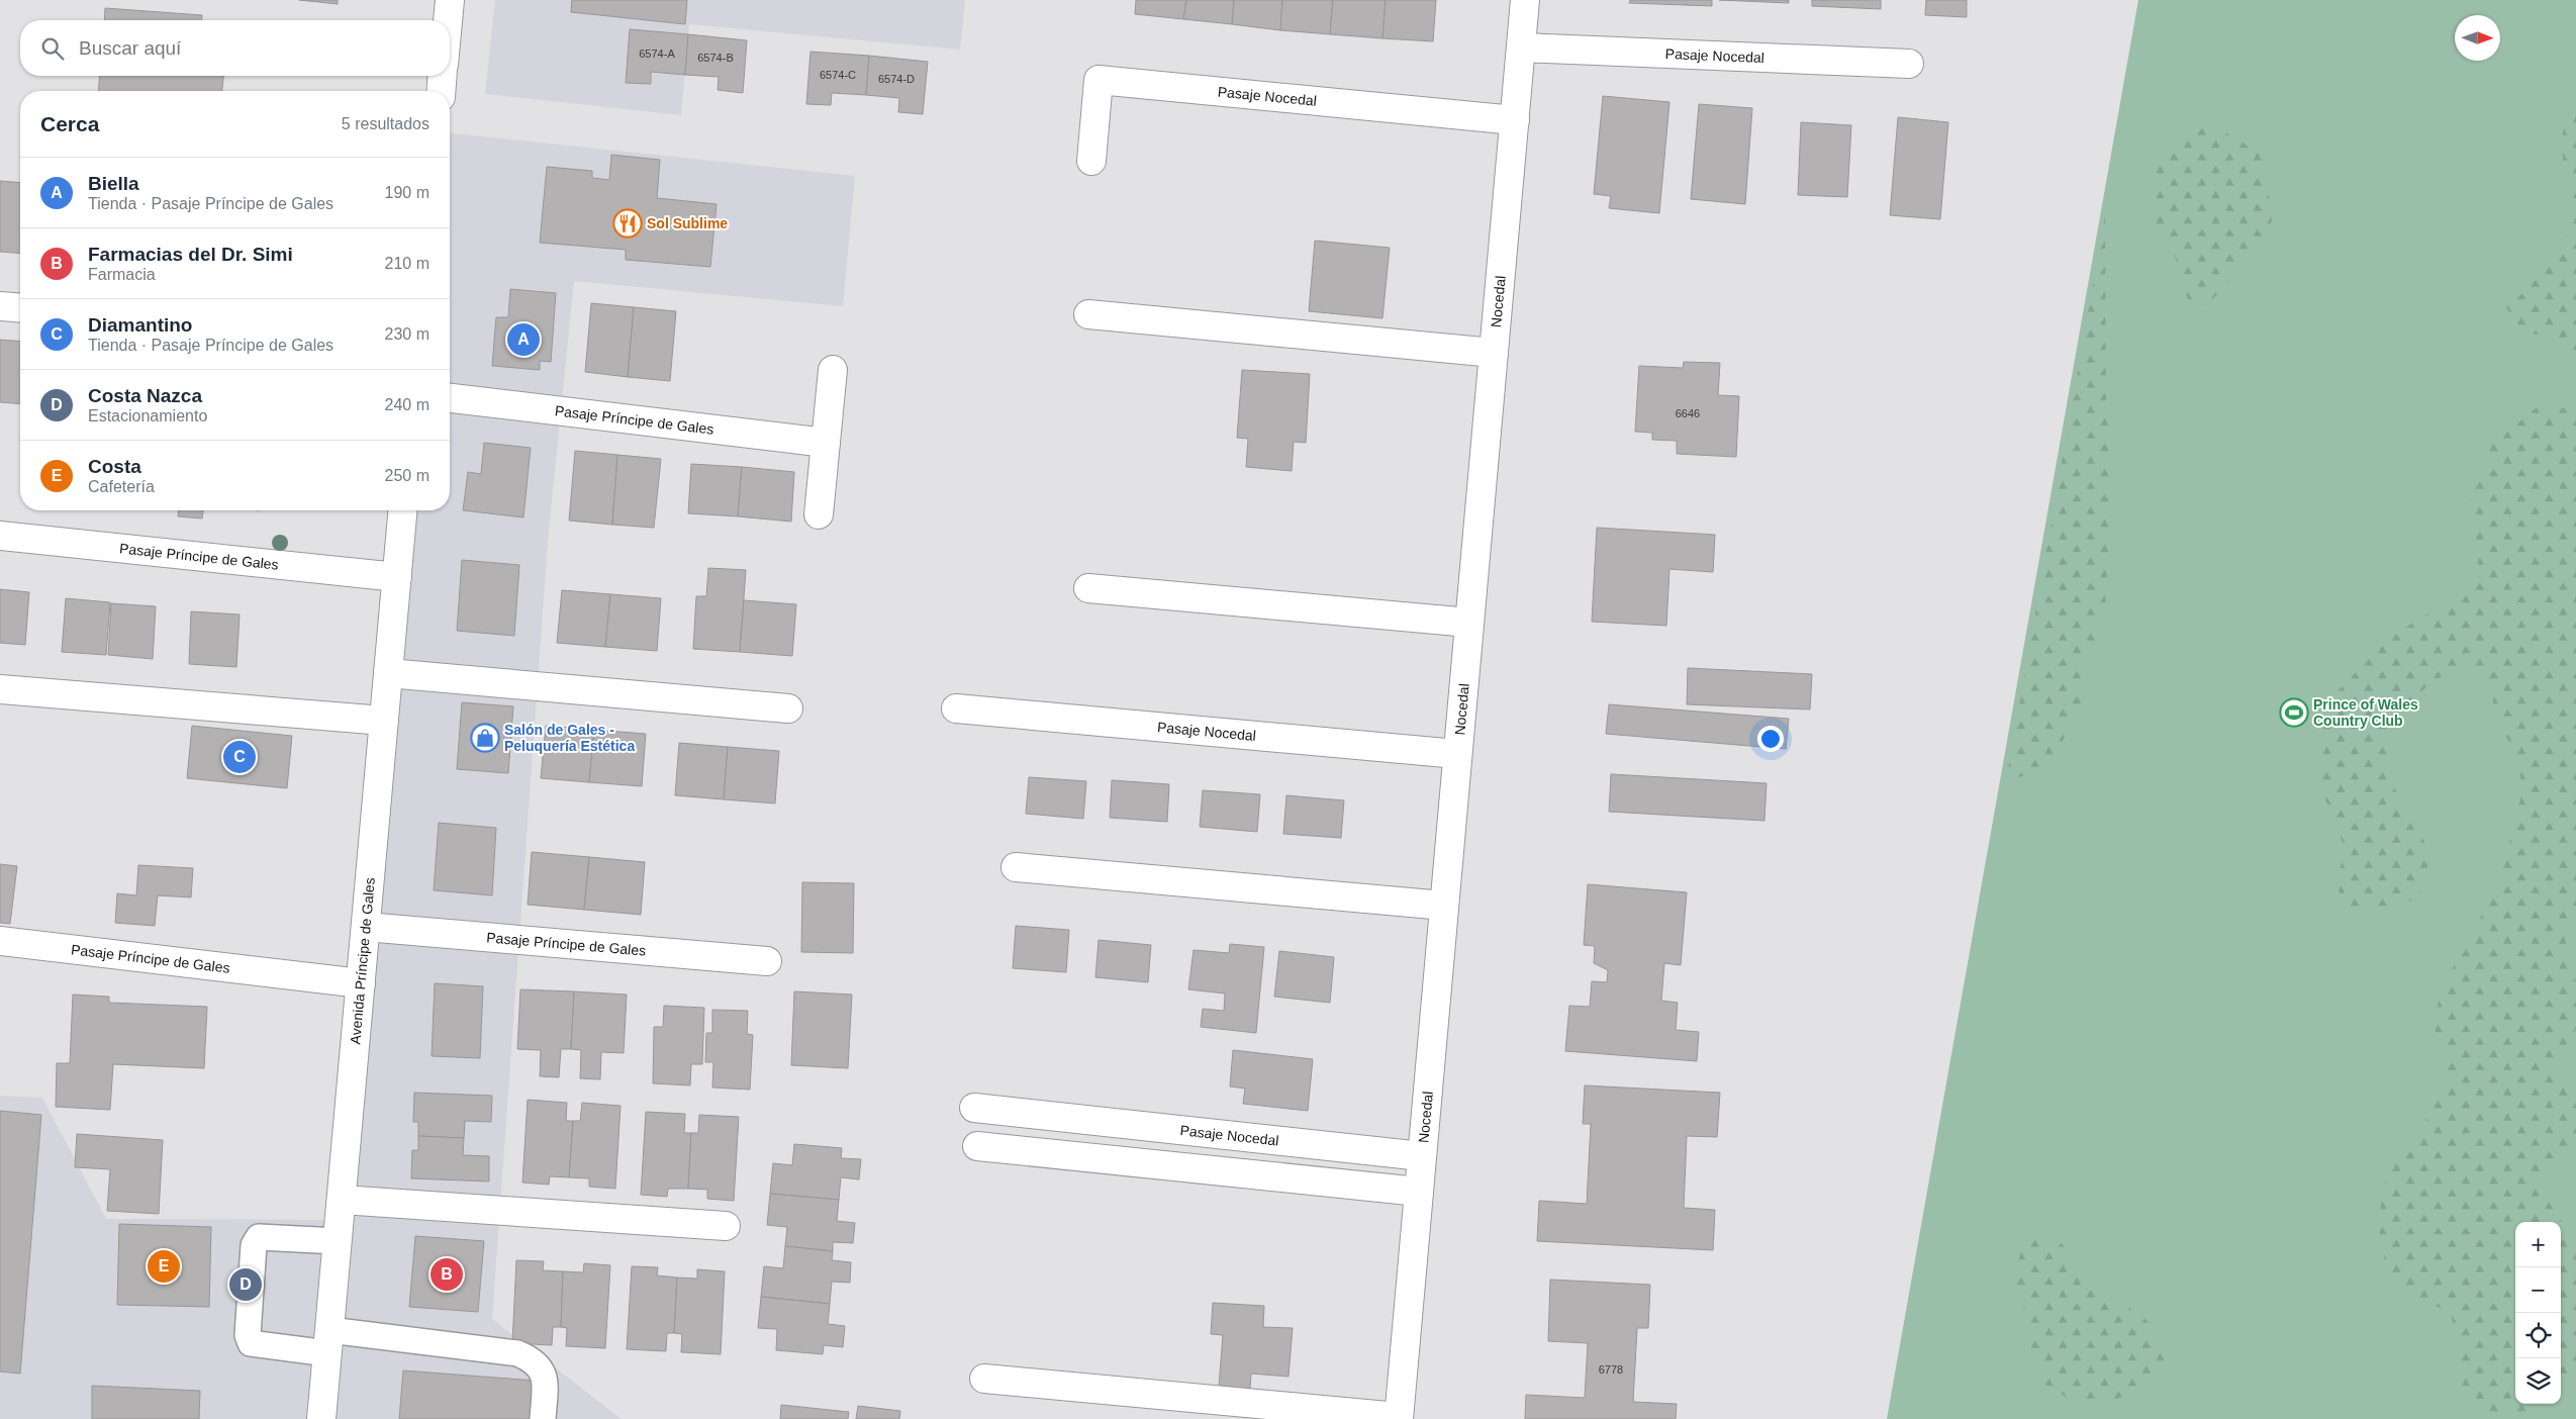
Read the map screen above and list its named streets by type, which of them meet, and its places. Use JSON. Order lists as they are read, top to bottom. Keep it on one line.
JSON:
{"streets":{"street":["Pasaje Nocedal","Nocedal","Pasaje Príncipe de Gales","Avenida Príncipe de Gales"]},"crossings":[["Pasaje Nocedal","Nocedal"],["Pasaje Príncipe de Gales","Avenida Príncipe de Gales"]],"places":{"restaurant":["Sol Sublime"],"sports":["Prince of Wales Country Club"],"shop":["Salón de Gales - Peluquería Estética"]},"house_numbers":["6574-A","6574-B","6574-C","6574-D","6646","6778"],"north":"right","page":{"search":"Buscar aquí","heading":["Cerca","5 resultados"],"list":[{"mark":"A","name":"Biella","note":"Tienda · Pasaje Príncipe de Gales","value":"190 m"},{"mark":"B","name":"Farmacias del Dr. Simi","note":"Farmacia","value":"210 m"},{"mark":"C","name":"Diamantino","note":"Tienda · Pasaje Príncipe de Gales","value":"230 m"},{"mark":"D","name":"Costa Nazca","note":"Estacionamiento","value":"240 m"},{"mark":"E","name":"Costa","note":"Cafetería","value":"250 m"}],"pins":["A","C","E","B","D"],"map_buttons":["+","−"]}}
